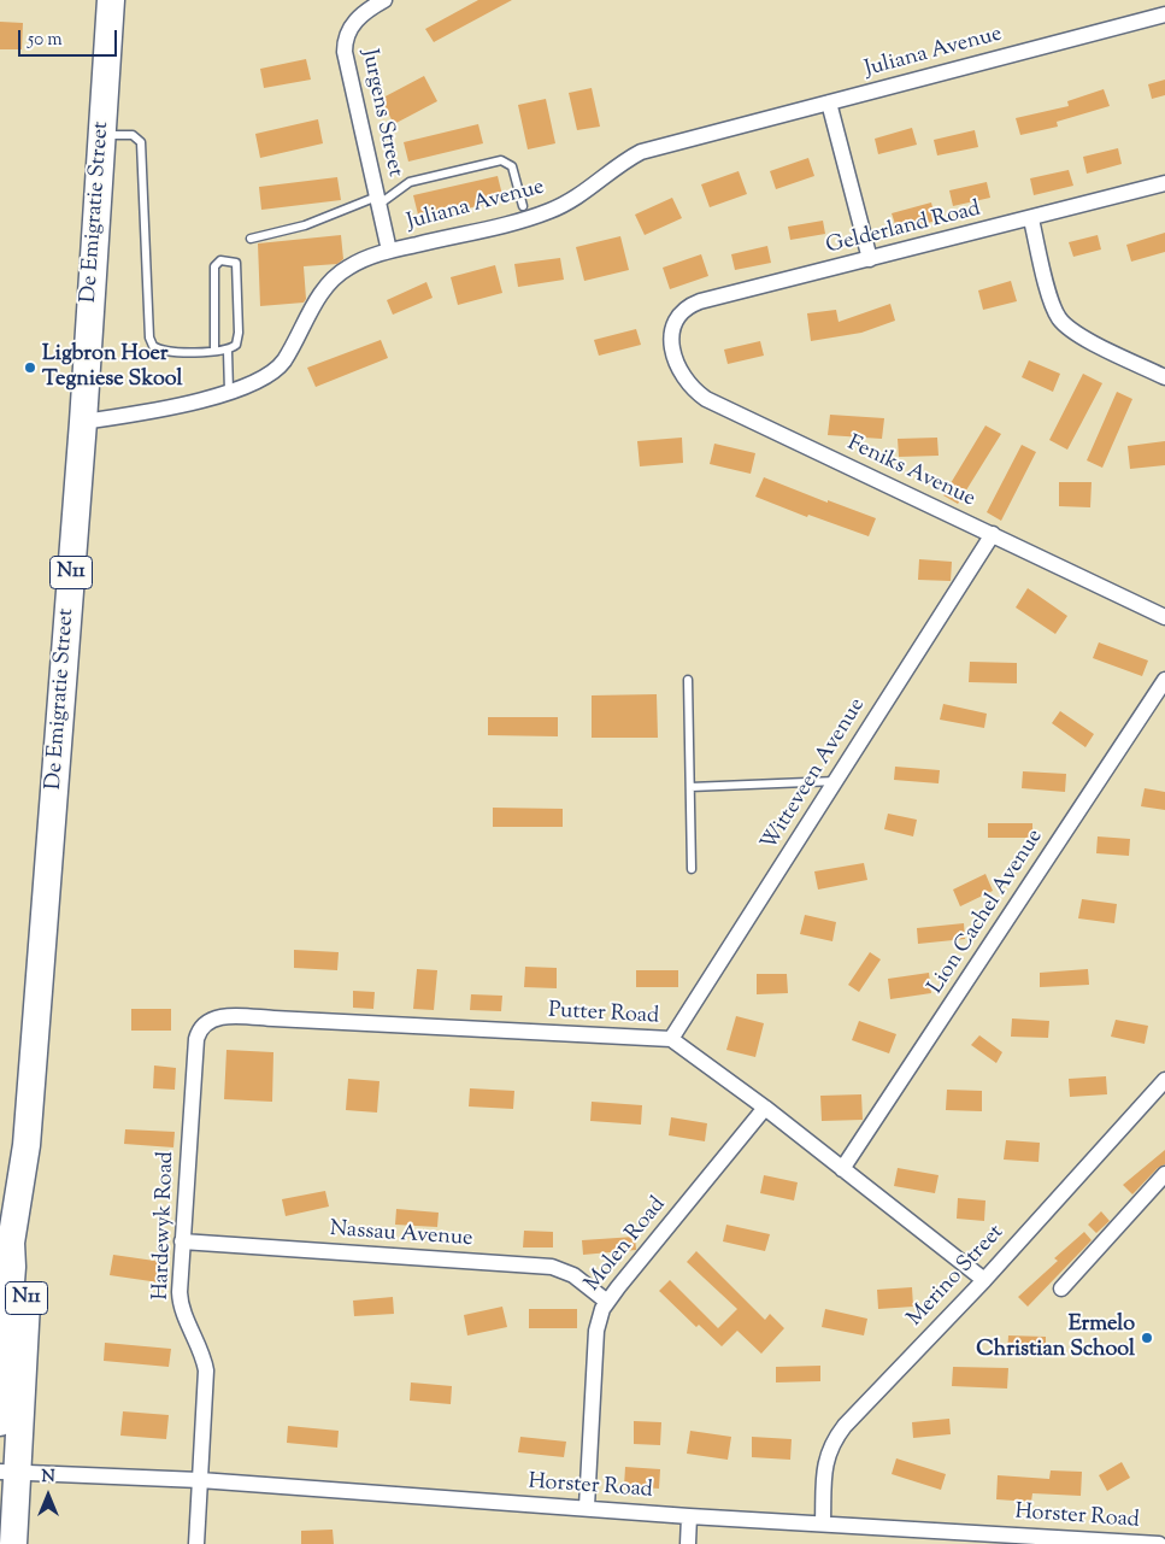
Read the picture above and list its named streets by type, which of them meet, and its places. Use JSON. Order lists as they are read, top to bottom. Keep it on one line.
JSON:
{"streets":{"highway":["De Emigratie Street","N11"],"street":["Juliana Avenue","Jurgens Street","Gelderland Road","Feniks Avenue","Witteveen Avenue","Lion Cachel Avenue","Putter Road","Hardewyk Road","Nassau Avenue","Molen Road","Merino Street","Horster Road"]},"crossings":[["Juliana Avenue","Jurgens Street"],["Juliana Avenue","De Emigratie Street"],["De Emigratie Street","Horster Road"],["Gelderland Road","Feniks Avenue"],["Feniks Avenue","Witteveen Avenue"],["Witteveen Avenue","Putter Road"],["Lion Cachel Avenue","Putter Road"],["Putter Road","Hardewyk Road"],["Putter Road","Molen Road"],["Putter Road","Merino Street"],["Hardewyk Road","Nassau Avenue"],["Hardewyk Road","Horster Road"],["Nassau Avenue","Molen Road"],["Molen Road","Horster Road"],["Merino Street","Horster Road"]],"places":["Ligbron Hoer Tegniese Skool","Ermelo Christian School"],"scale_bar":"50 m","north":"top"}
